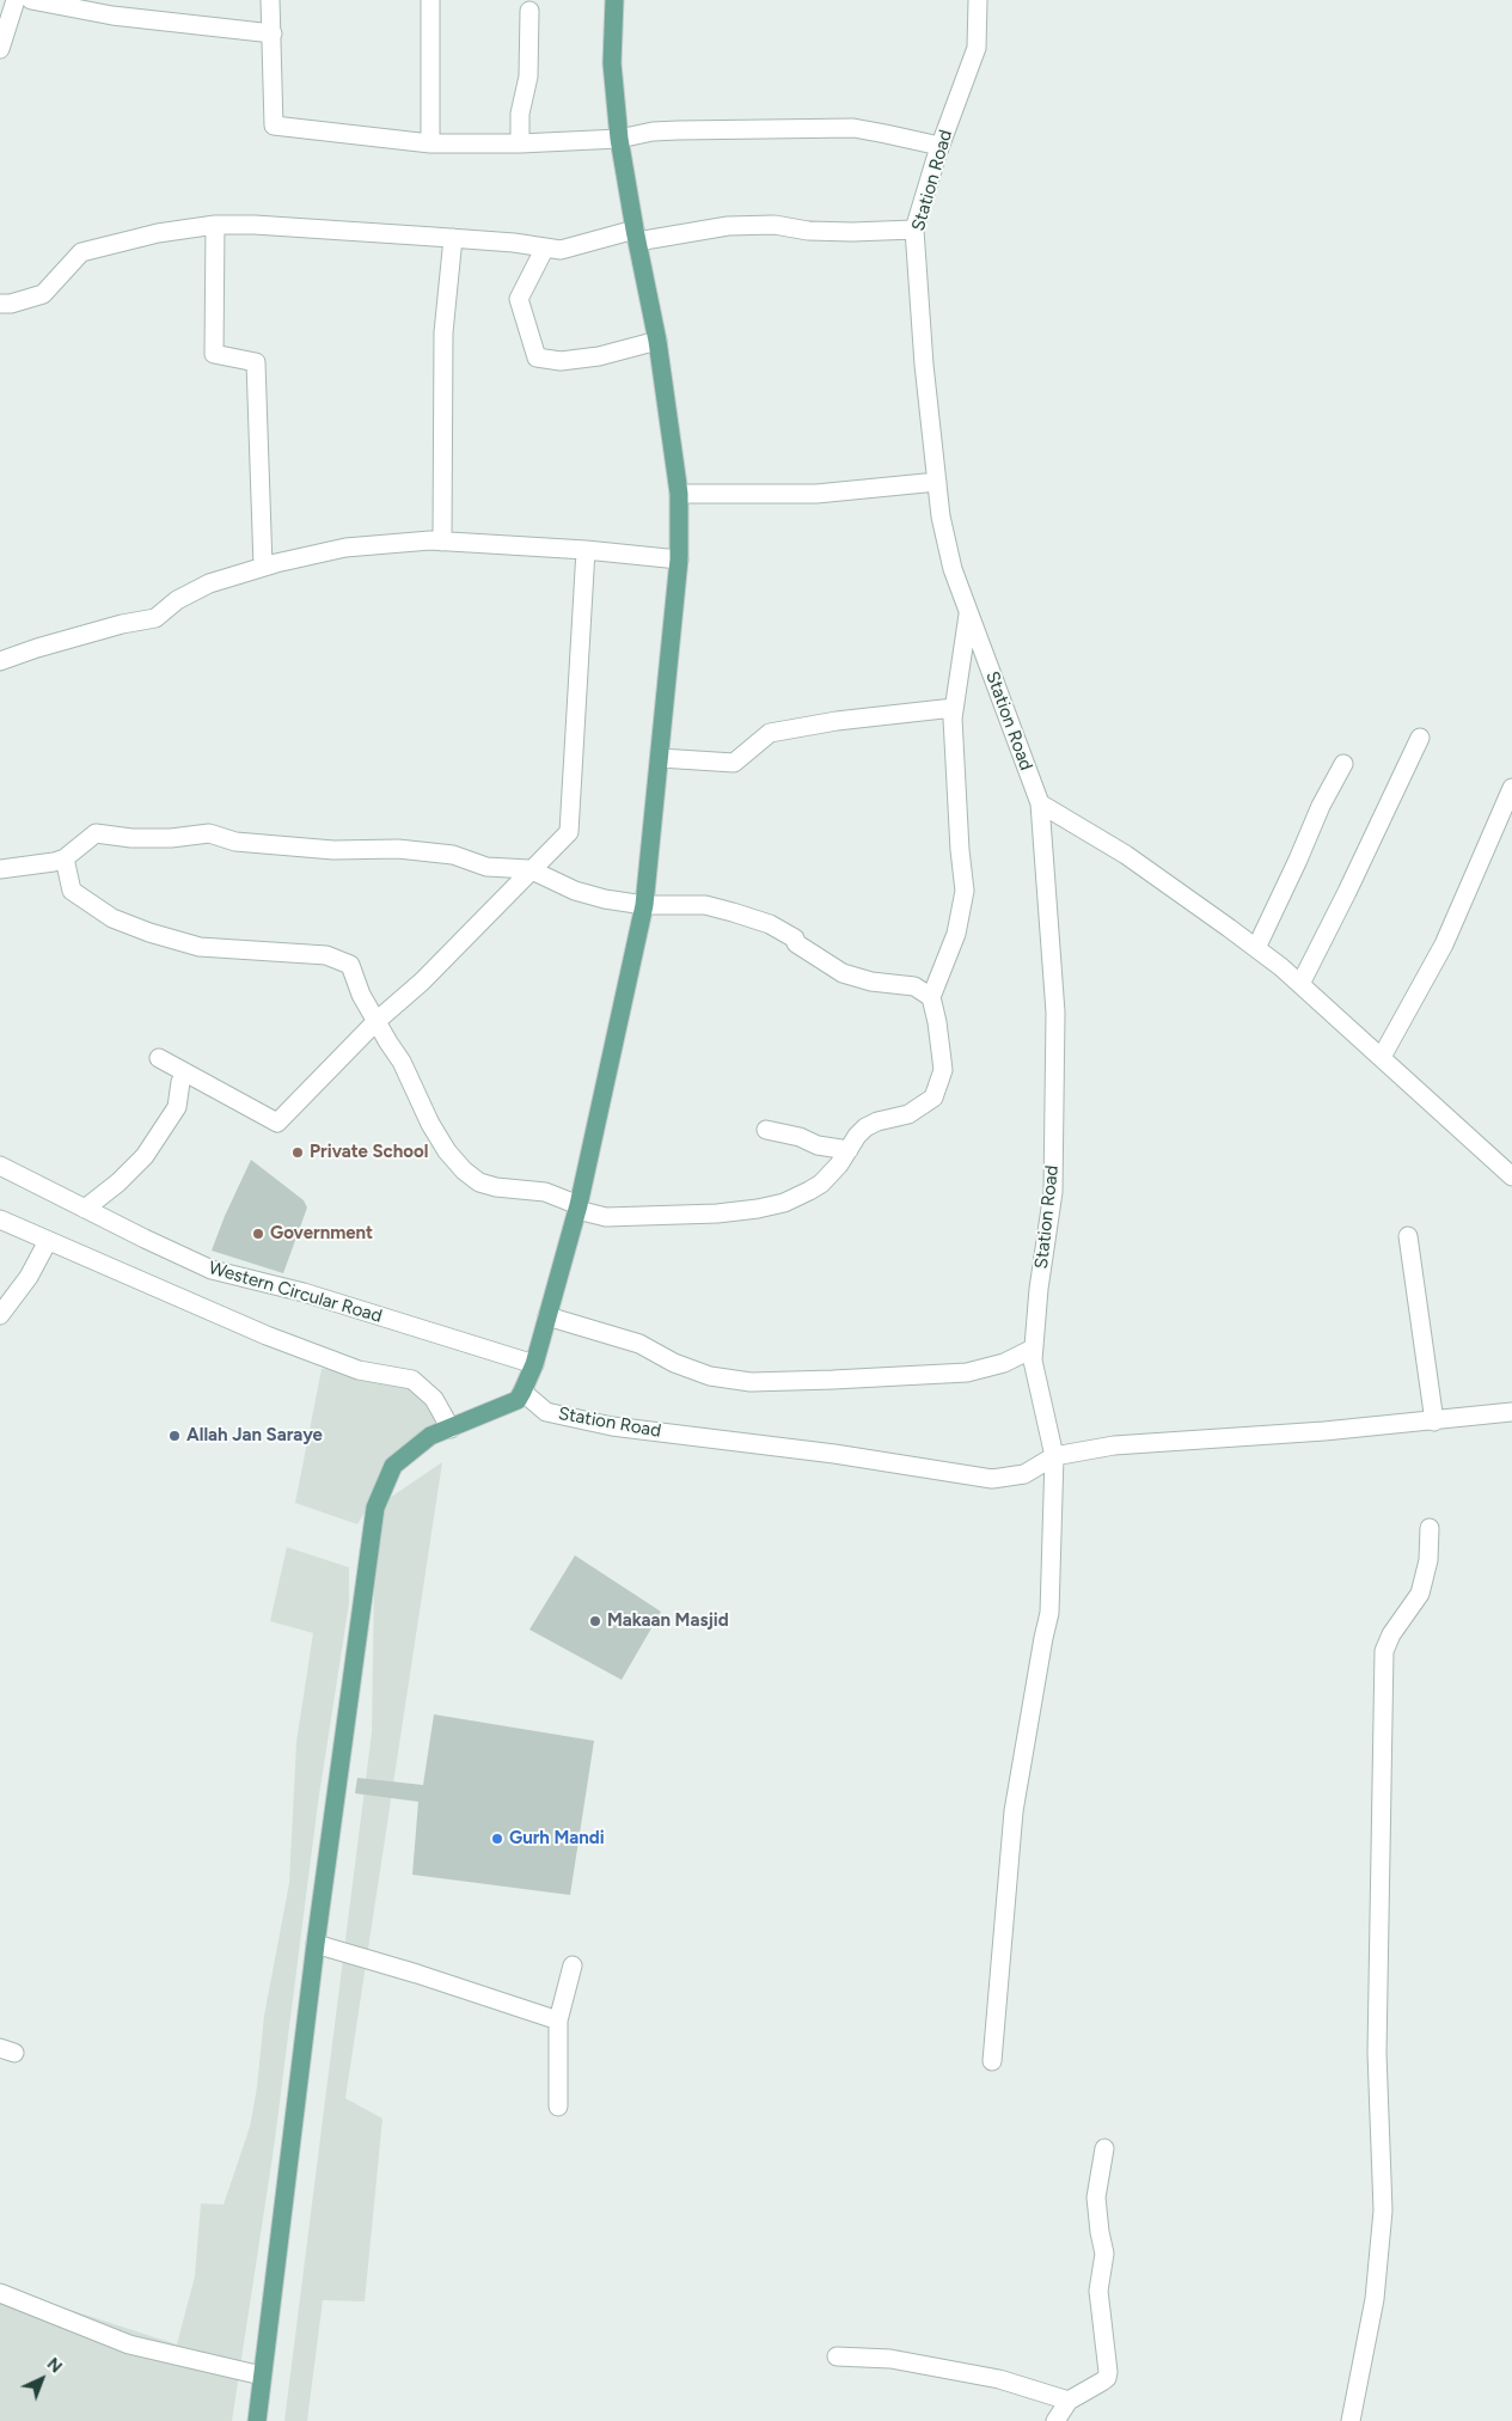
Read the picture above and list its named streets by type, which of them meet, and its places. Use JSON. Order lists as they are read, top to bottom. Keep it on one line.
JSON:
{"streets":{"street":["Station Road","Western Circular Road"]},"places":["Private School","Government","Allah Jan Saraye","Makaan Masjid","Gurh Mandi"],"north":"top right"}
